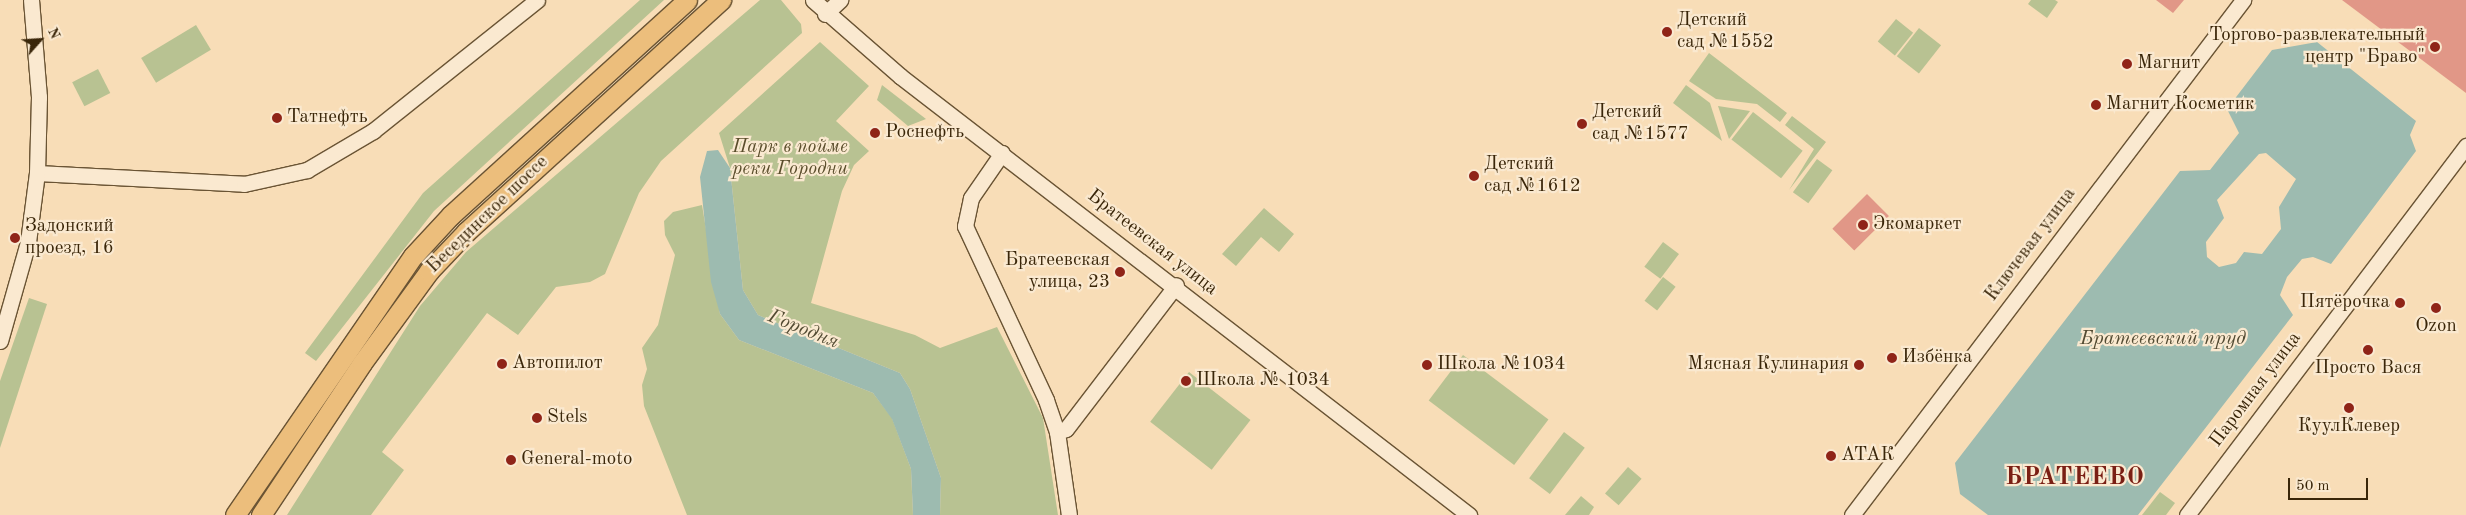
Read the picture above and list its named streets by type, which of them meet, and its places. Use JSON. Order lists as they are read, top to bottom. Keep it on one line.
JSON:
{"streets":{"main road":["Бесединское шоссе"],"street":["Братеевская улица","Ключевая улица","Паромная улица"]},"districts":["БРАТЕЕВО"],"water":["Городня","Братеевский пруд"],"parks":["Парк в пойме реки Городни"],"places":["Детский сад №1552","Торгово-развлекательный центр \"Браво\"","Магнит","Магнит Косметик","Татнефть","Детский сад №1577","Роснефть","Детский сад №1612","Экомаркет","Задонский проезд, 16","Братеевская улица, 23","Пятёрочка","Ozon","Просто Вася","Избёнка","Автопилот","Школа №1034","Мясная Кулинария","Школа № 1034","КуулКлевер","Stels","АТАК","General-moto"],"scale_bar":"50 m","north":"top right"}
